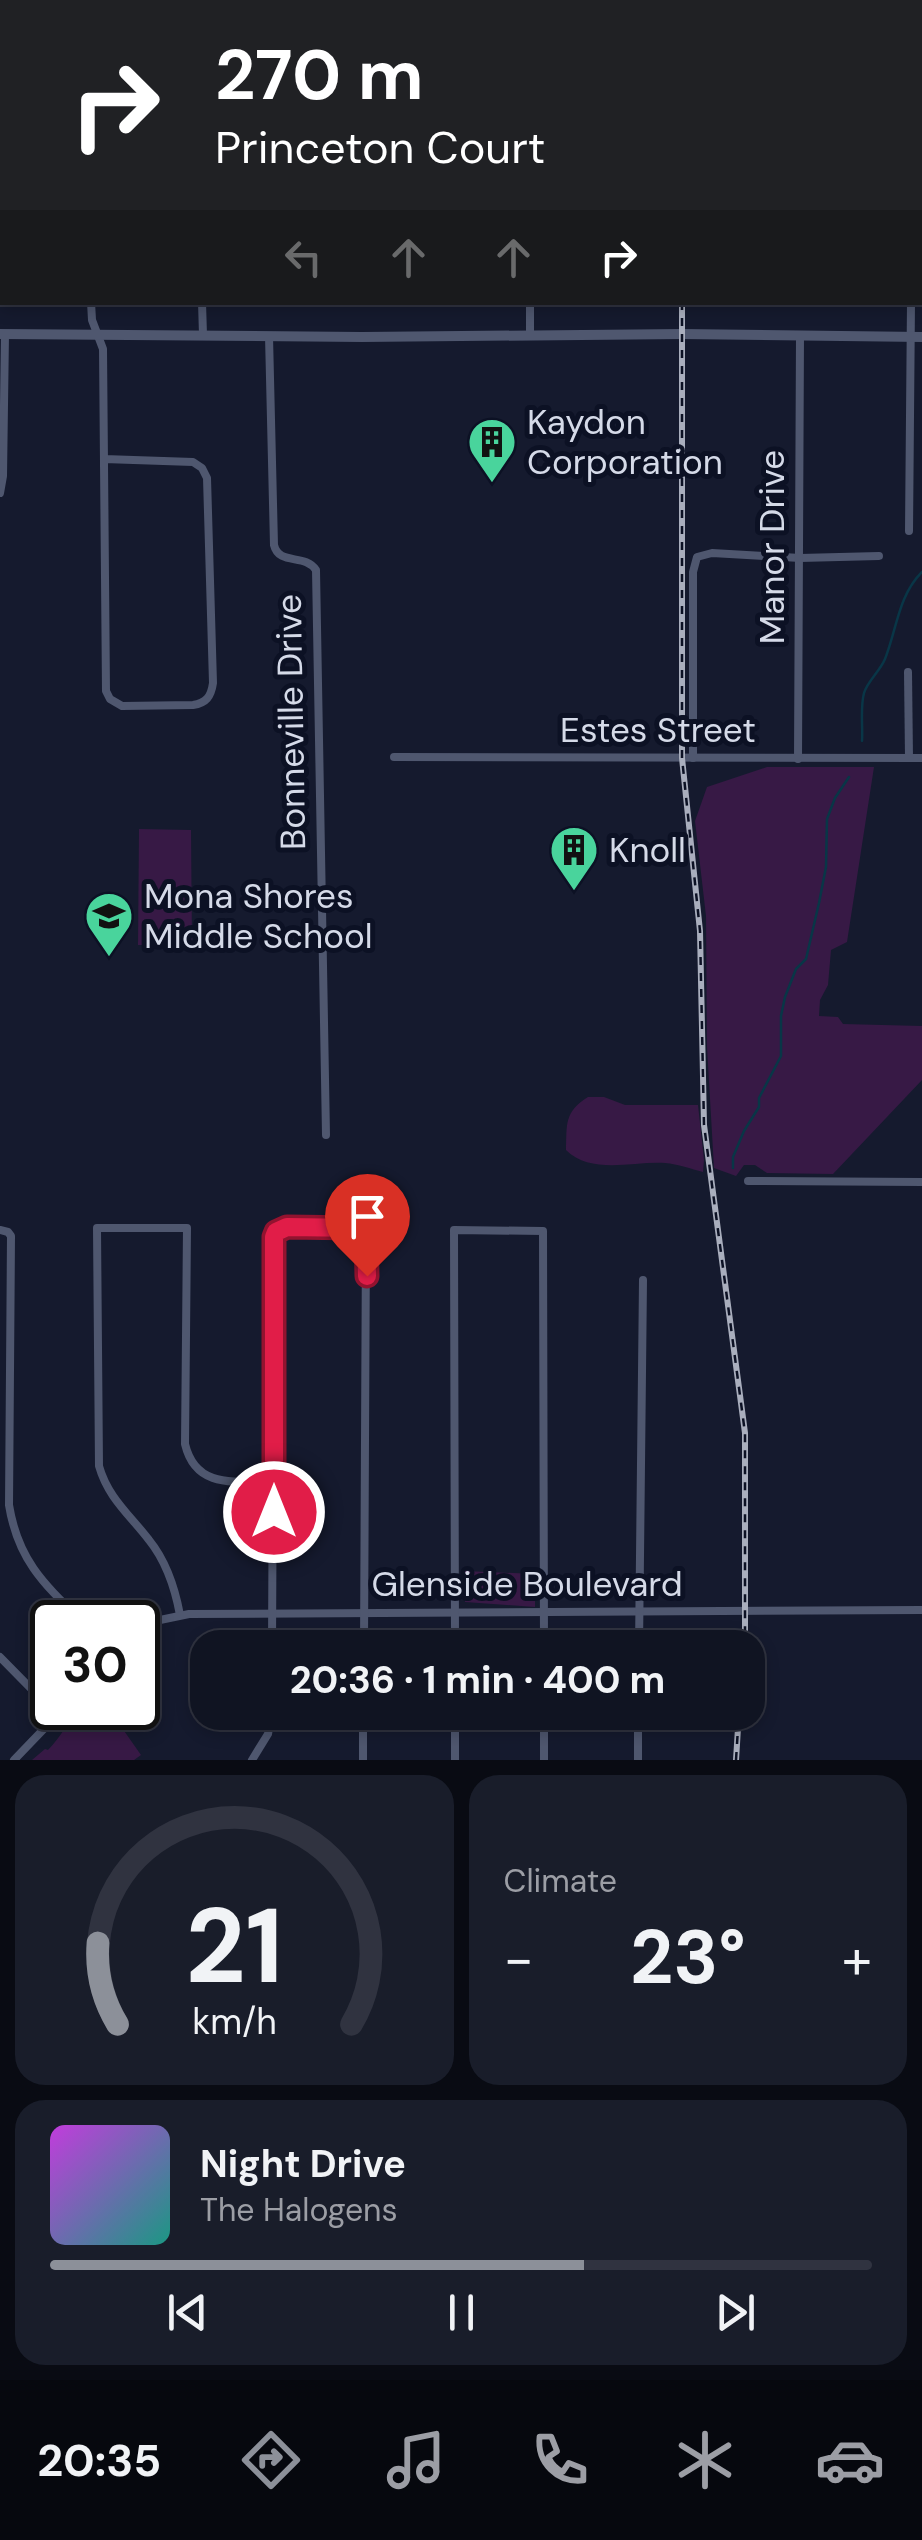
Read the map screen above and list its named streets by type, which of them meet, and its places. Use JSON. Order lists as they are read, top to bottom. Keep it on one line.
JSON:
{"streets":{"street":["Manor Drive","Bonneville Drive","Estes Street","Glenside Boulevard"]},"crossings":[["Manor Drive","Estes Street"]],"places":{"building":["Kaydon Corporation","Knoll"],"school or university":["Mona Shores Middle School"]},"page":{"turn":["270 m","Princeton Court"],"limit":"30","trip":"20:36 · 1 min · 400 m","tile":"Climate","heat":["−","23°","+"],"song":["Night Drive","The Halogens"],"tabs":"20:35","gauge":["21","km/h"]}}
